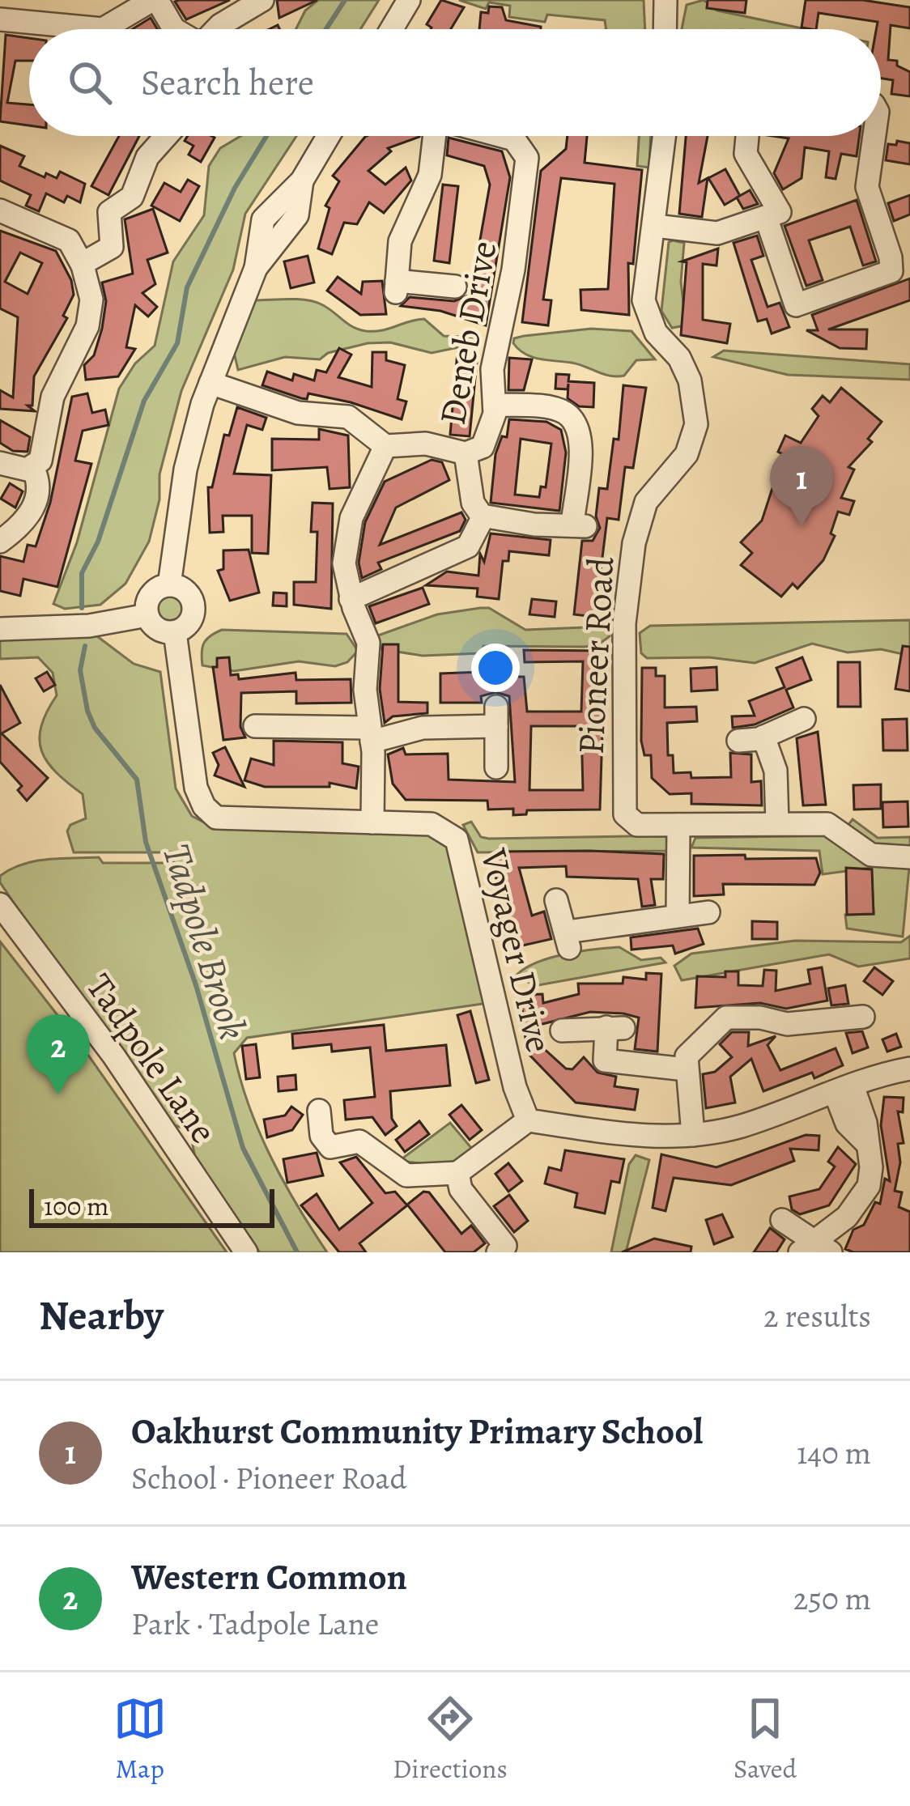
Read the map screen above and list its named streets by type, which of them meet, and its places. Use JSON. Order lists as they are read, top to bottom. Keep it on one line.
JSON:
{"streets":{"street":["Deneb Drive","Pioneer Road","Voyager Drive","Tadpole Lane"]},"water":["Tadpole Brook"],"scale_bar":"100 m","page":{"search":"Search here","pins":["1","2"],"scale":"100 m","heading":["Nearby","2 results"],"list":[{"mark":"1","name":"Oakhurst Community Primary School","note":"School · Pioneer Road","value":"140 m"},{"mark":"2","name":"Western Common","note":"Park · Tadpole Lane","value":"250 m"}],"nav":["Map","Directions","Saved"]}}
